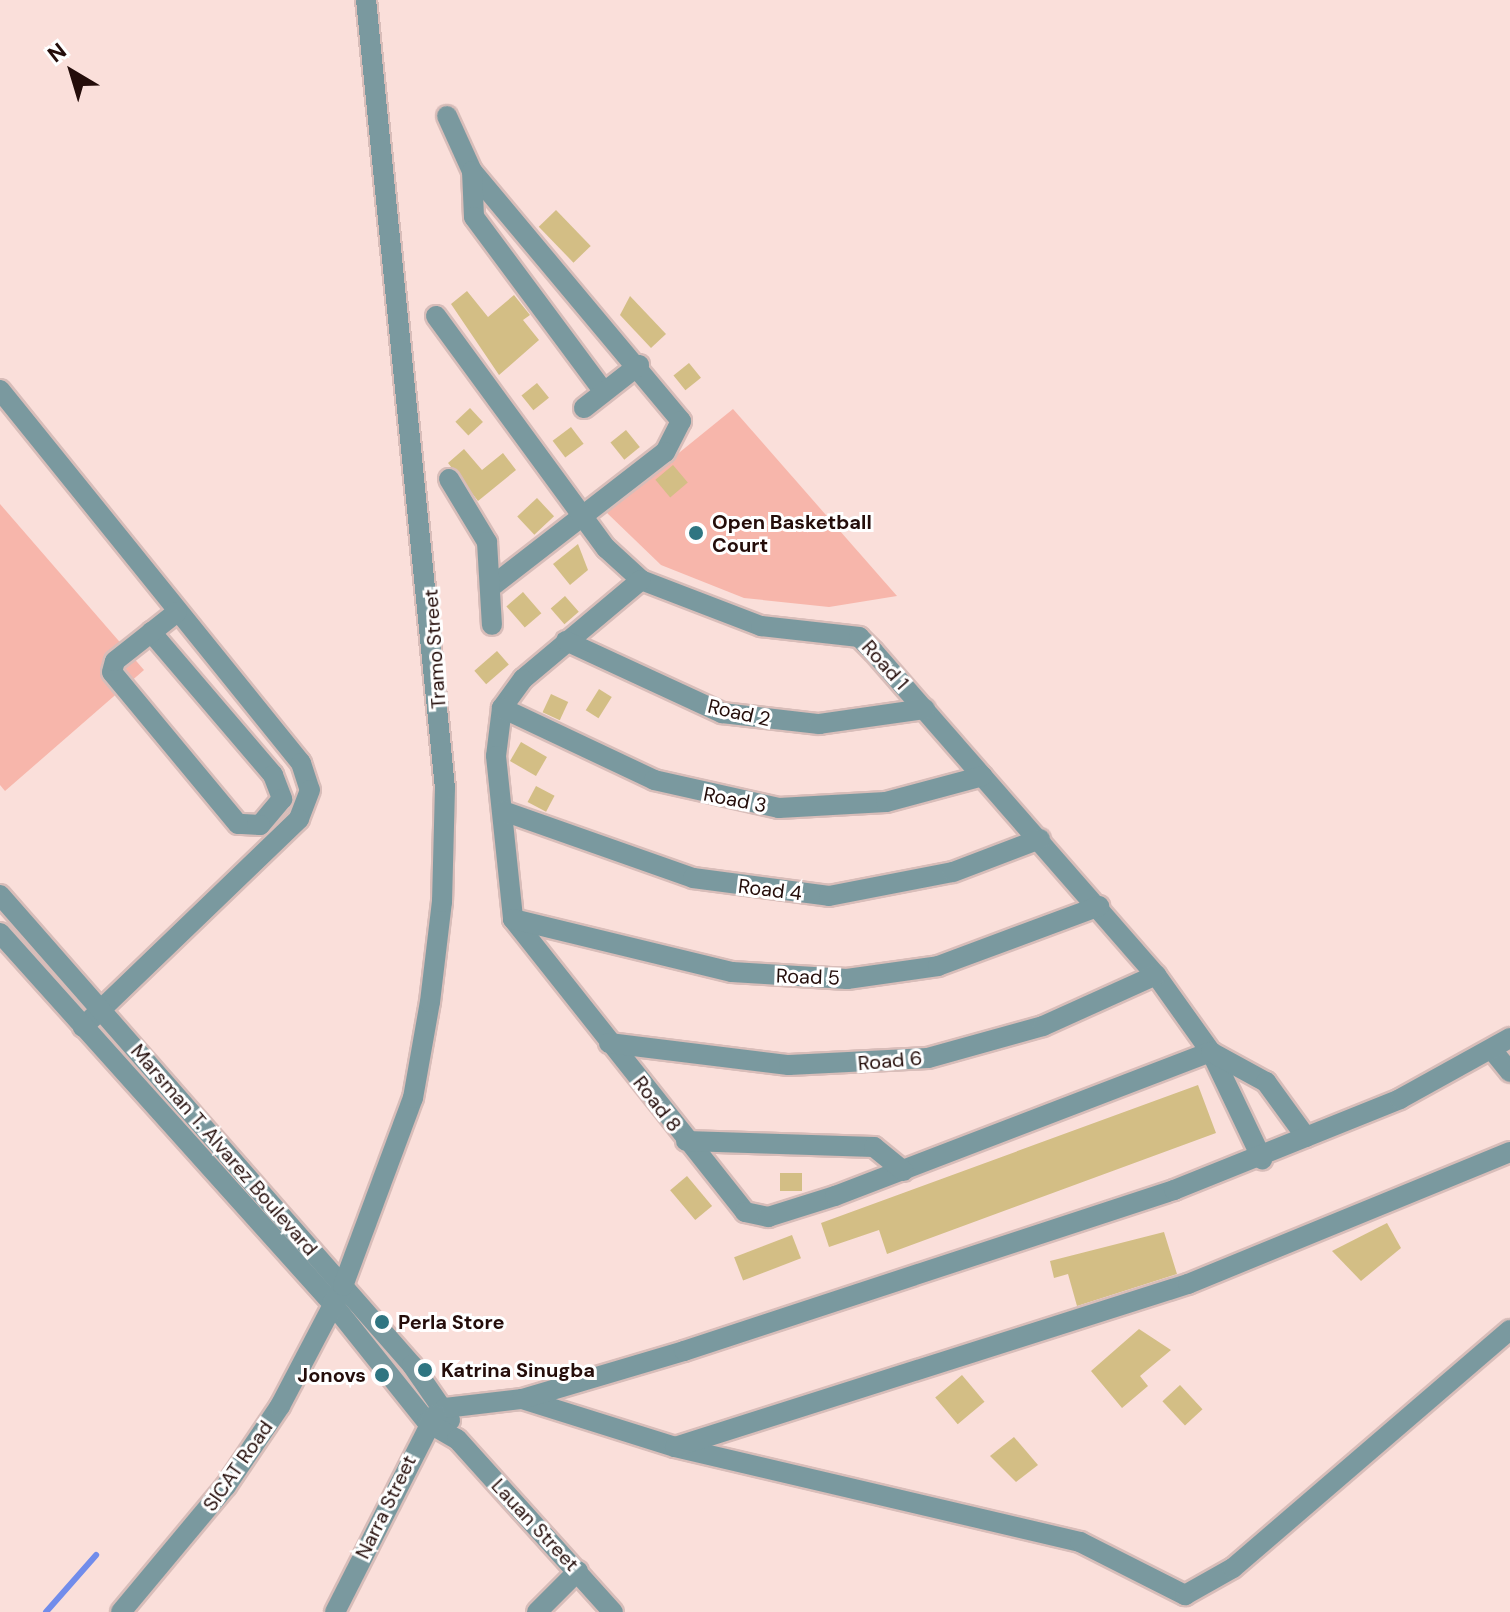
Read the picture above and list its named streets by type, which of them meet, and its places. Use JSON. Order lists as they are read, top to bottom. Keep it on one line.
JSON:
{"streets":{"street":["Tramo Street","Road 1","Road 2","Road 3","Road 4","Road 5","Road 6","Road 8","Marsman T. Alvarez Boulevard","SICAT Road","Narra Street","Lauan Street"]},"crossings":[["Tramo Street","Marsman T. Alvarez Boulevard"],["Tramo Street","SICAT Road"],["Road 1","Road 2"],["Road 1","Road 3"],["Road 1","Road 4"],["Road 1","Road 5"],["Road 1","Road 6"],["Road 1","Road 8"],["Road 5","Road 8"],["Road 6","Road 8"],["Marsman T. Alvarez Boulevard","SICAT Road"],["Marsman T. Alvarez Boulevard","Narra Street"],["Marsman T. Alvarez Boulevard","Lauan Street"],["Narra Street","Lauan Street"]],"places":["Open Basketball Court","Perla Store","Katrina Sinugba","Jonovs"],"north":"top left"}
